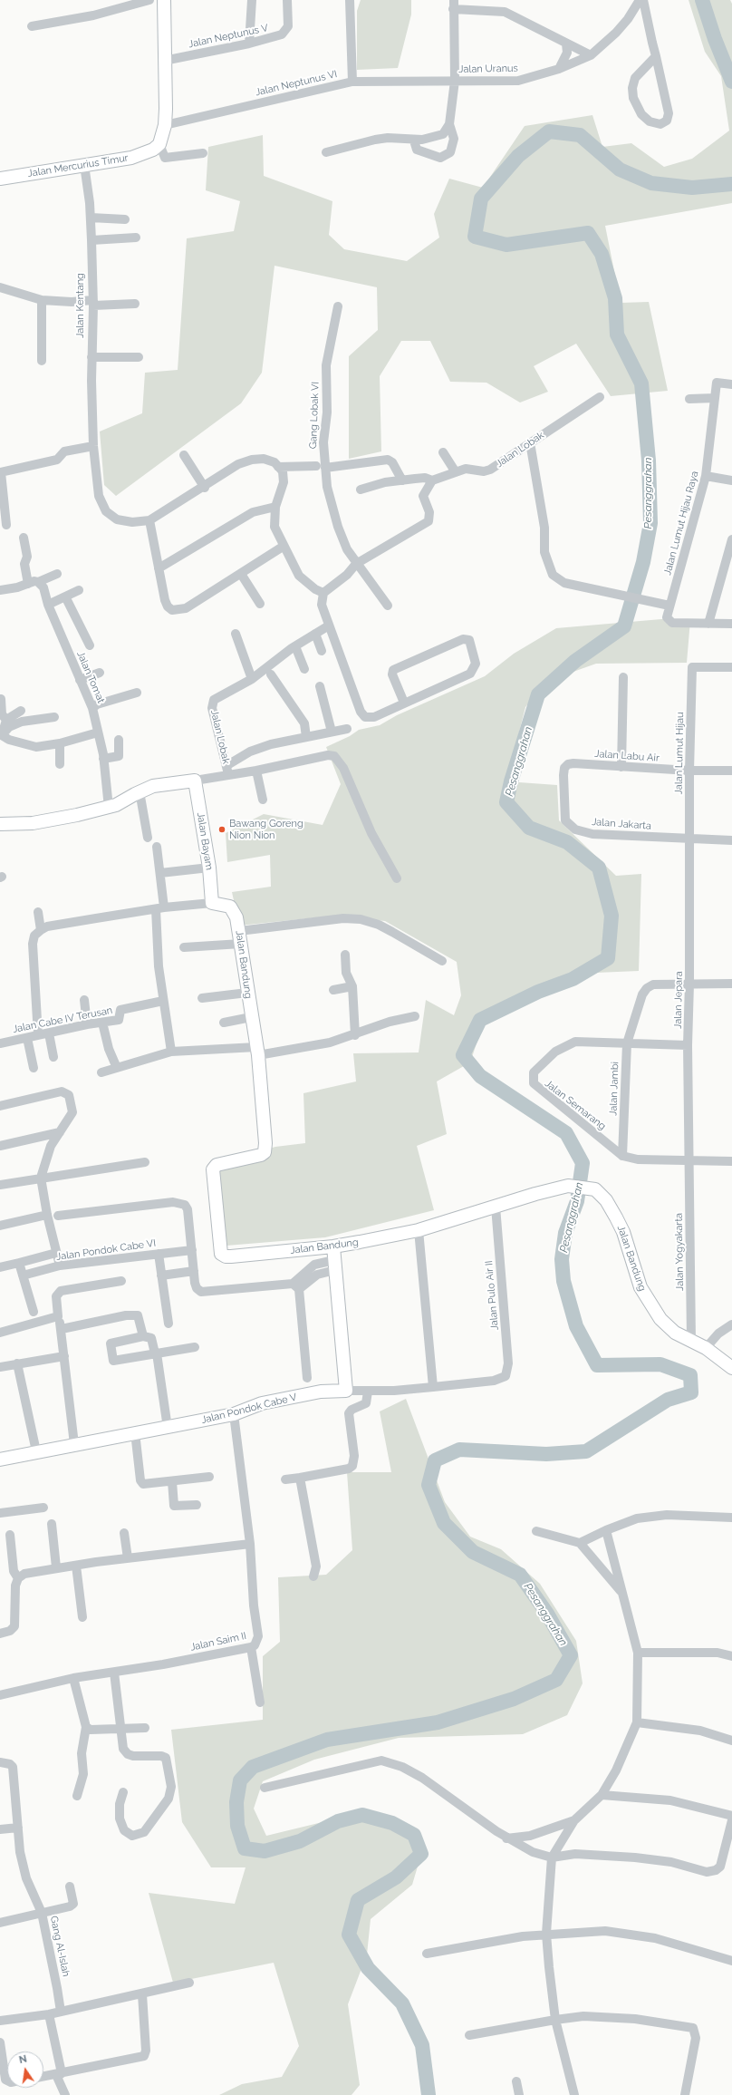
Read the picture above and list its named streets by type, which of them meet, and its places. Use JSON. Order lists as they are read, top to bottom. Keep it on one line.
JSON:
{"streets":{"street":["Jalan Neptunus V","Jalan Uranus","Jalan Neptunus VI","Jalan Mercurius Timur","Jalan Kentang","Gang Lobak VI","Jalan Lobak","Jalan Lumut Hijau Raya","Jalan Tomat","Jalan Lumut Hijau","Jalan Labu Air","Jalan Jakarta","Jalan Bayam","Jalan Bandung","Jalan Jepara","Jalan Cabe IV Terusan","Jalan Jambi","Jalan Semarang","Jalan Pondok Cabe VI","Jalan Yogyakarta","Jalan Pulo Air II","Jalan Pondok Cabe V","Jalan Saim II","Gang Al-Islah"]},"crossings":[["Jalan Uranus","Jalan Neptunus VI"],["Jalan Mercurius Timur","Jalan Kentang"],["Jalan Lobak","Jalan Tomat"],["Jalan Lobak","Jalan Bayam"],["Jalan Lumut Hijau","Jalan Labu Air"],["Jalan Lumut Hijau","Jalan Jakarta"],["Jalan Lumut Hijau","Jalan Jepara"],["Jalan Labu Air","Jalan Jakarta"],["Jalan Jakarta","Jalan Jepara"],["Jalan Bayam","Jalan Bandung"],["Jalan Bandung","Jalan Yogyakarta"],["Jalan Bandung","Jalan Pulo Air II"],["Jalan Jepara","Jalan Jambi"],["Jalan Jepara","Jalan Semarang"],["Jalan Jepara","Jalan Yogyakarta"],["Jalan Jambi","Jalan Semarang"],["Jalan Semarang","Jalan Yogyakarta"],["Jalan Pulo Air II","Jalan Pondok Cabe V"],["Jalan Pondok Cabe V","Jalan Saim II"]],"water":["Pesanggrahan"],"places":["Bawang Goreng Nion Nion"],"north":"top"}
